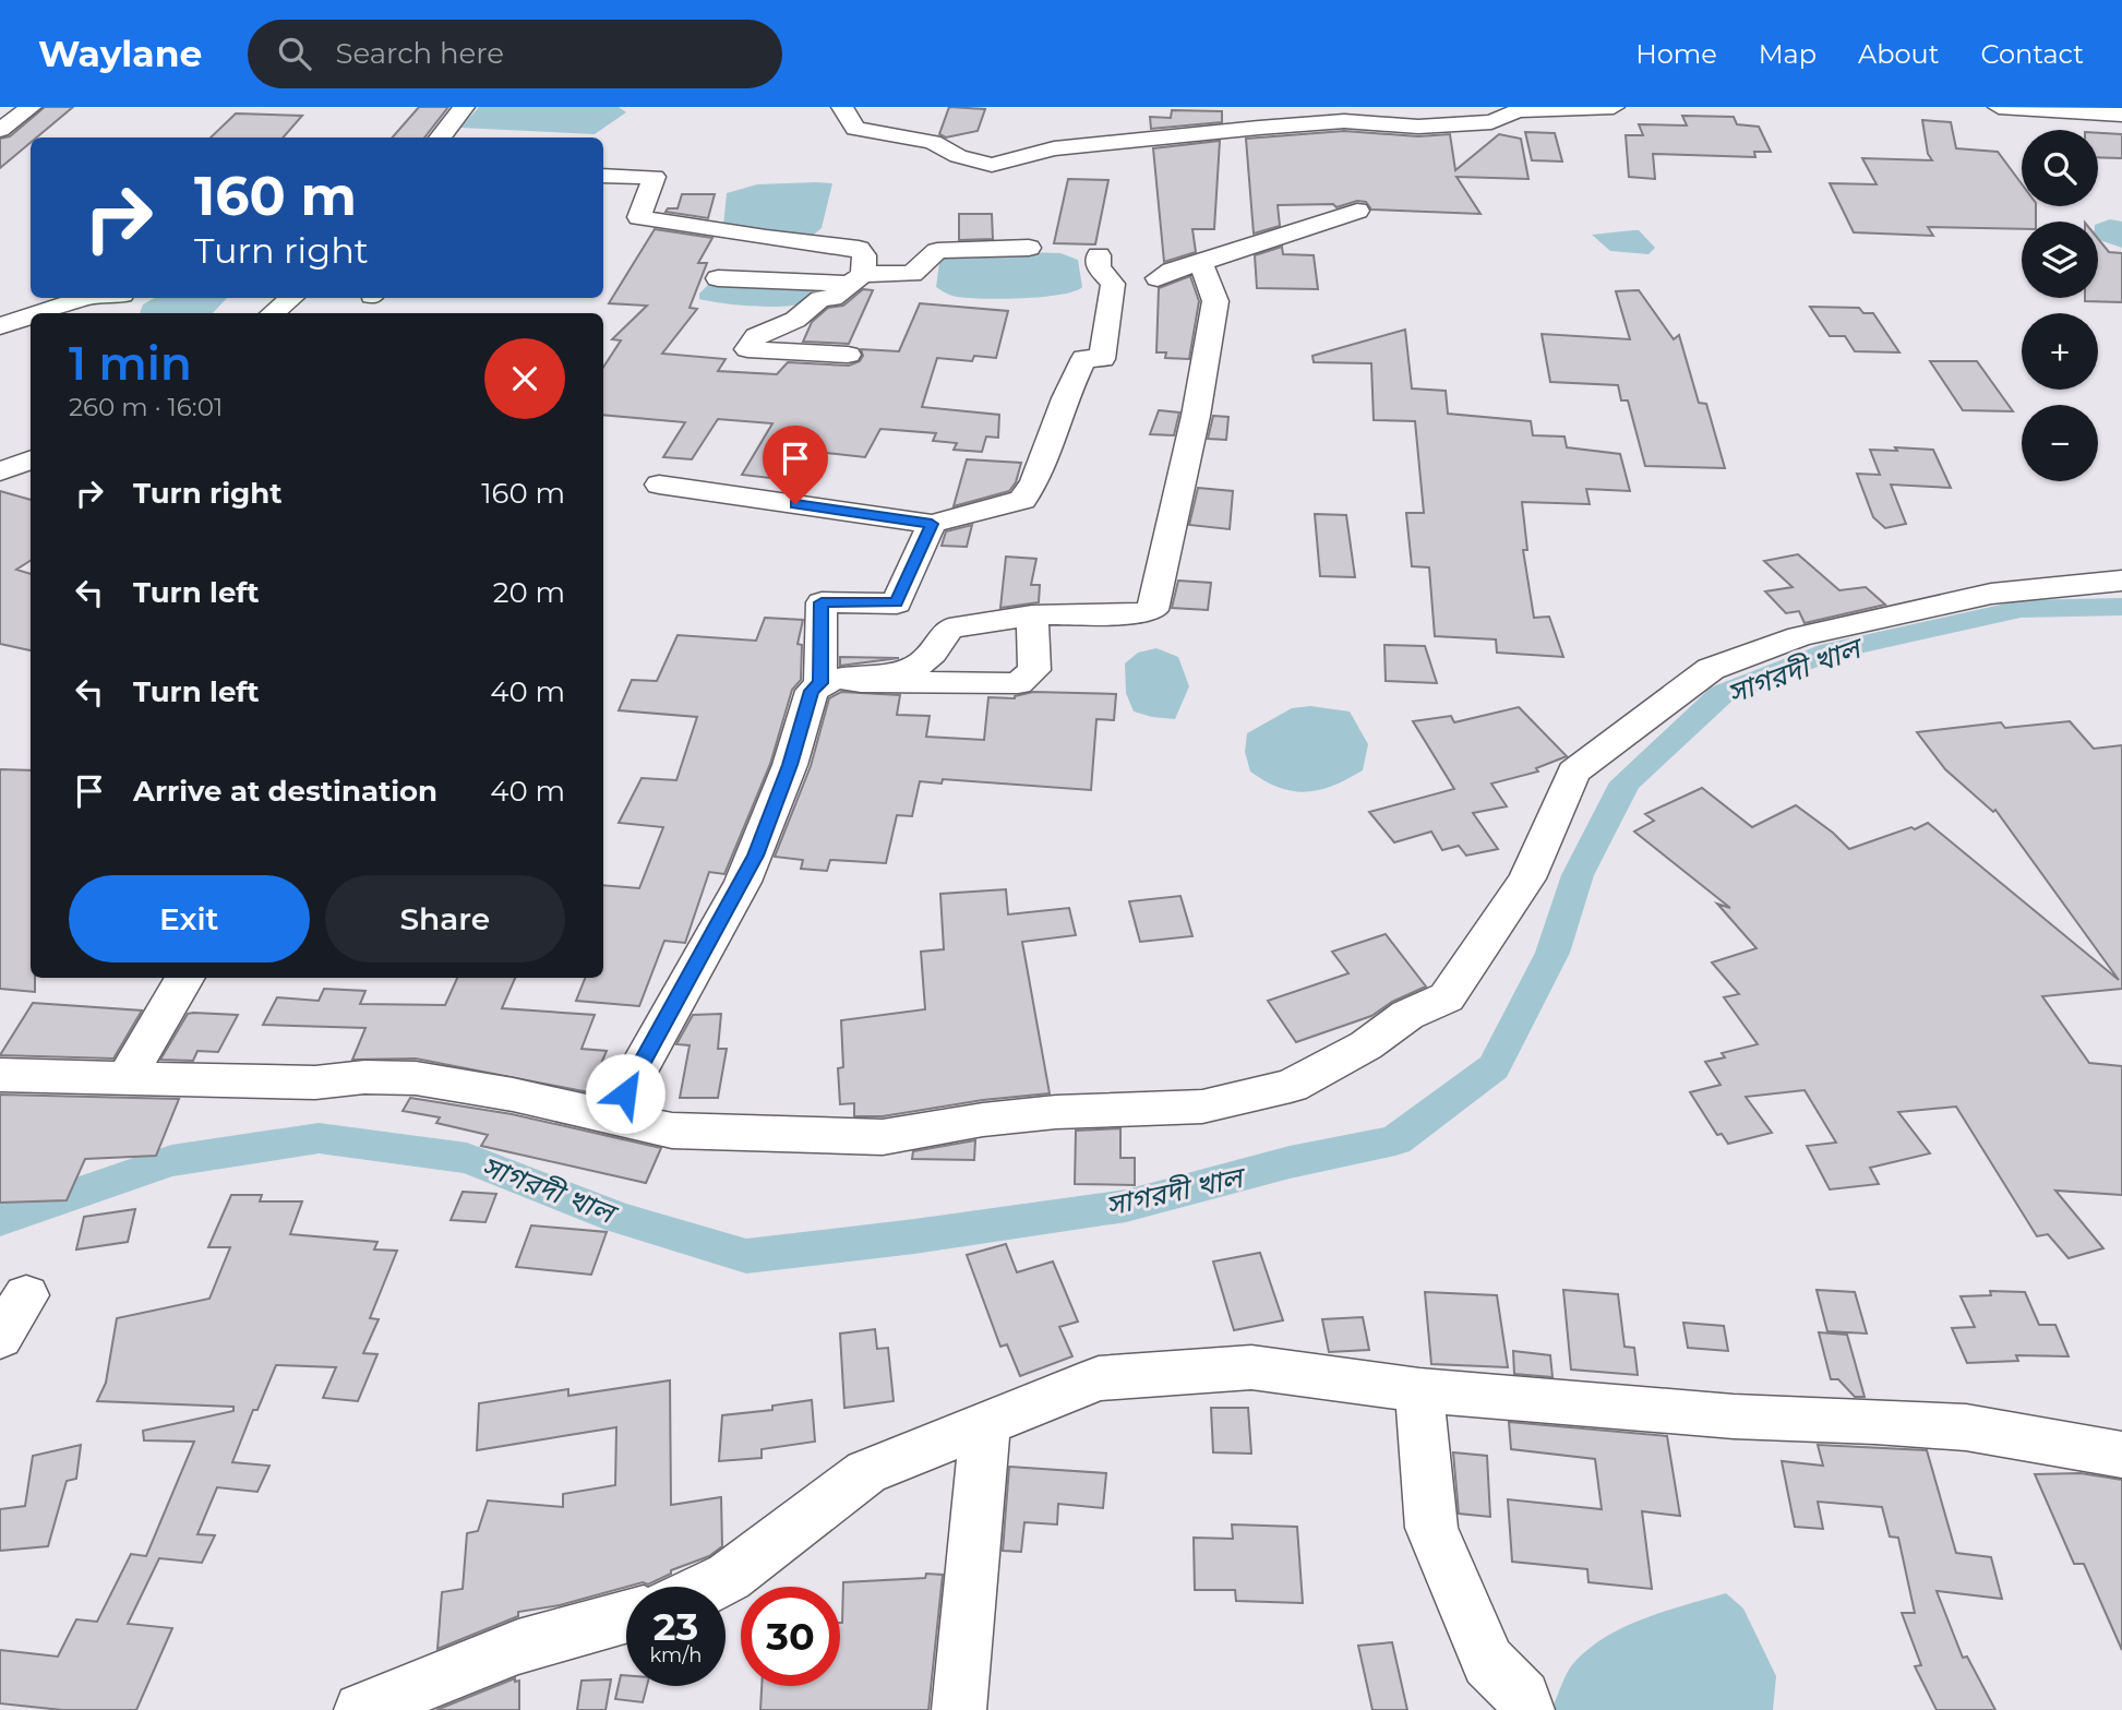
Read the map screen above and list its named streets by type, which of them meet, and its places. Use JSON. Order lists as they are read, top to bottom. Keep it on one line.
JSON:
{"water":["সাগরদী খাল"],"page":{"header":"Waylane","search":"Search here","nav":["Home","Map","About","Contact"],"map_buttons":["+","−"],"turn":["160 m","Turn right"],"heading":["1 min","260 m · 16:01"],"list":[{"name":"Turn right","value":"160 m"},{"name":"Turn left","value":"20 m"},{"name":"Turn left","value":"40 m"},{"name":"Arrive at destination","value":"40 m"}],"buttons":["Exit","Share"],"speed":"23 km/h","limit":"30"}}
